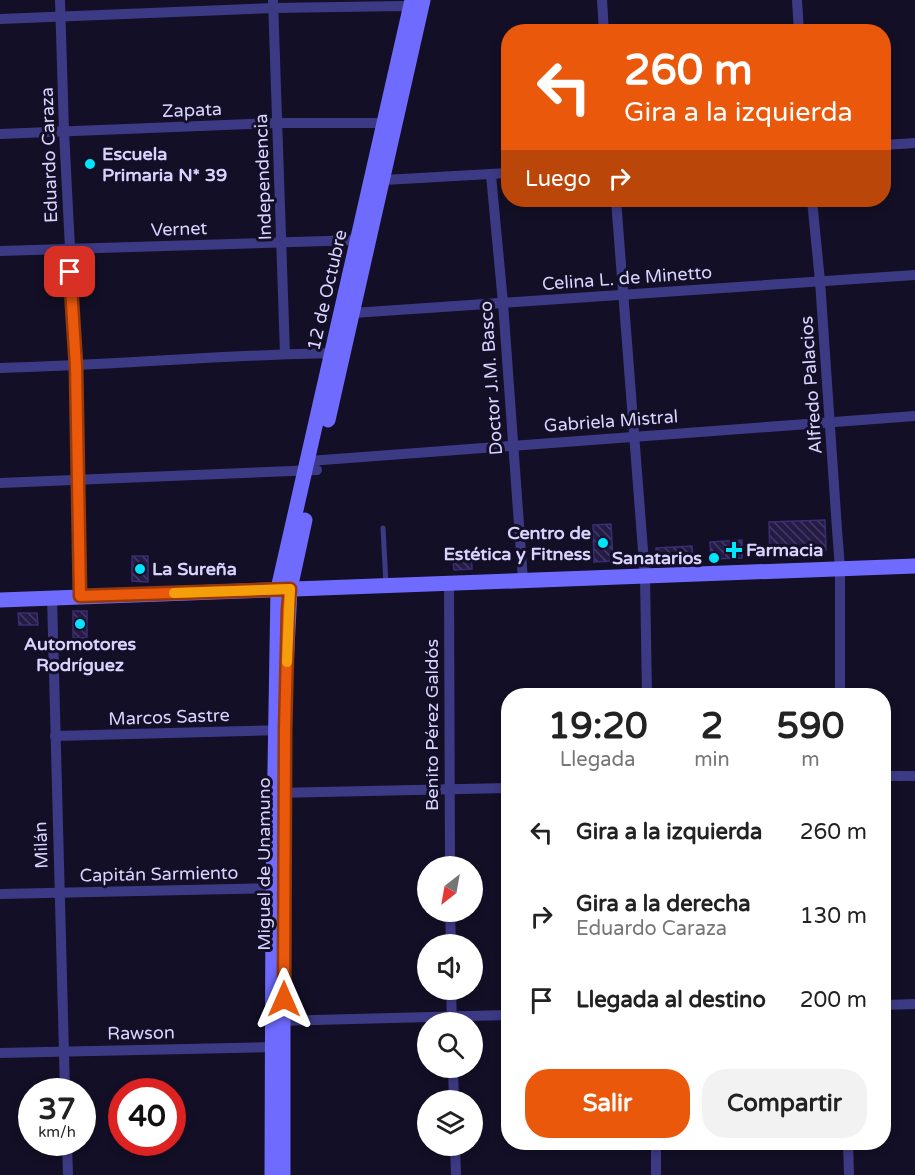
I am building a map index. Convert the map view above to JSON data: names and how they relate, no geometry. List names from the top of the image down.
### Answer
{
  "streets": {
    "street": [
      "Zapata",
      "Eduardo Caraza",
      "Independencia",
      "Vernet",
      "Celina L. de Minetto",
      "12 de Octubre",
      "Doctor J.M. Basco",
      "Alfredo Palacios",
      "Gabriela Mistral",
      "Marcos Sastre",
      "Benito Pérez Galdós",
      "Milán",
      "Miguel de Unamuno",
      "Capitán Sarmiento",
      "Rawson"
    ]
  },
  "crossings": [
    ["Zapata", "Eduardo Caraza"],
    ["Zapata", "Independencia"],
    ["Zapata", "12 de Octubre"],
    ["Eduardo Caraza", "Vernet"],
    ["Eduardo Caraza", "Gabriela Mistral"],
    ["Independencia", "Vernet"],
    ["Vernet", "12 de Octubre"],
    ["Celina L. de Minetto", "12 de Octubre"],
    ["Celina L. de Minetto", "Doctor J.M. Basco"],
    ["Celina L. de Minetto", "Alfredo Palacios"],
    ["12 de Octubre", "Gabriela Mistral"],
    ["12 de Octubre", "Miguel de Unamuno"],
    ["Doctor J.M. Basco", "Gabriela Mistral"],
    ["Alfredo Palacios", "Gabriela Mistral"],
    ["Marcos Sastre", "Milán"],
    ["Marcos Sastre", "Miguel de Unamuno"],
    ["Milán", "Capitán Sarmiento"],
    ["Milán", "Rawson"],
    ["Miguel de Unamuno", "Capitán Sarmiento"],
    ["Miguel de Unamuno", "Rawson"]
  ],
  "places": {
    "other": [
      "Escuela Primaria N* 39",
      "Centro de Estética y Fitness",
      "Sanatarios",
      "La Sureña",
      "Automotores Rodríguez"
    ],
    "health": ["Farmacia"]
  },
  "north": "bottom left",
  "page": {
    "turn": ["260 m", "Gira a la izquierda"],
    "then": "Luego",
    "eta": [
      "19:20",
      "Llegada",
      "2",
      "min",
      "590",
      "m"
    ],
    "list": [
      {
        "name": "Gira a la izquierda",
        "value": "260 m"
      },
      {
        "name": "Gira a la derecha",
        "note": "Eduardo Caraza",
        "value": "130 m"
      },
      {
        "name": "Llegada al destino",
        "value": "200 m"
      }
    ],
    "buttons": ["Salir", "Compartir"],
    "speed": "37 km/h",
    "limit": "40"
  }
}
